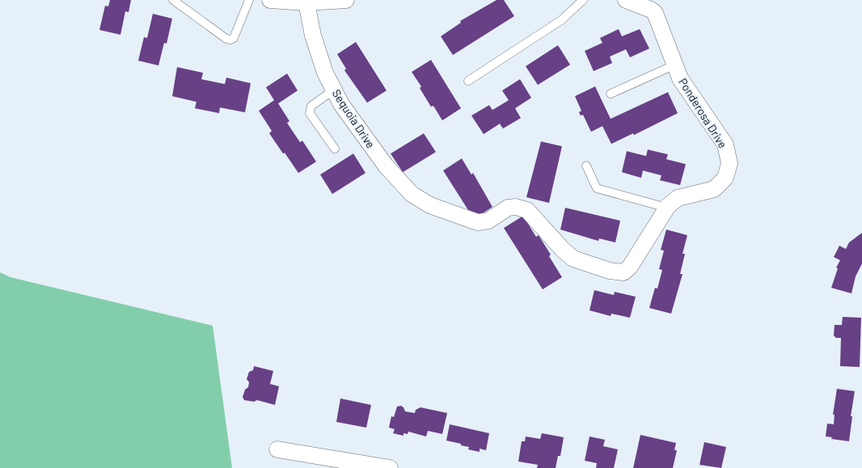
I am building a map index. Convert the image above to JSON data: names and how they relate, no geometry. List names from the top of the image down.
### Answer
{
  "streets": {
    "street": ["Ponderosa Drive", "Sequoia Drive"]
  },
  "crossings": [
    ["Ponderosa Drive", "Sequoia Drive"]
  ]
}
